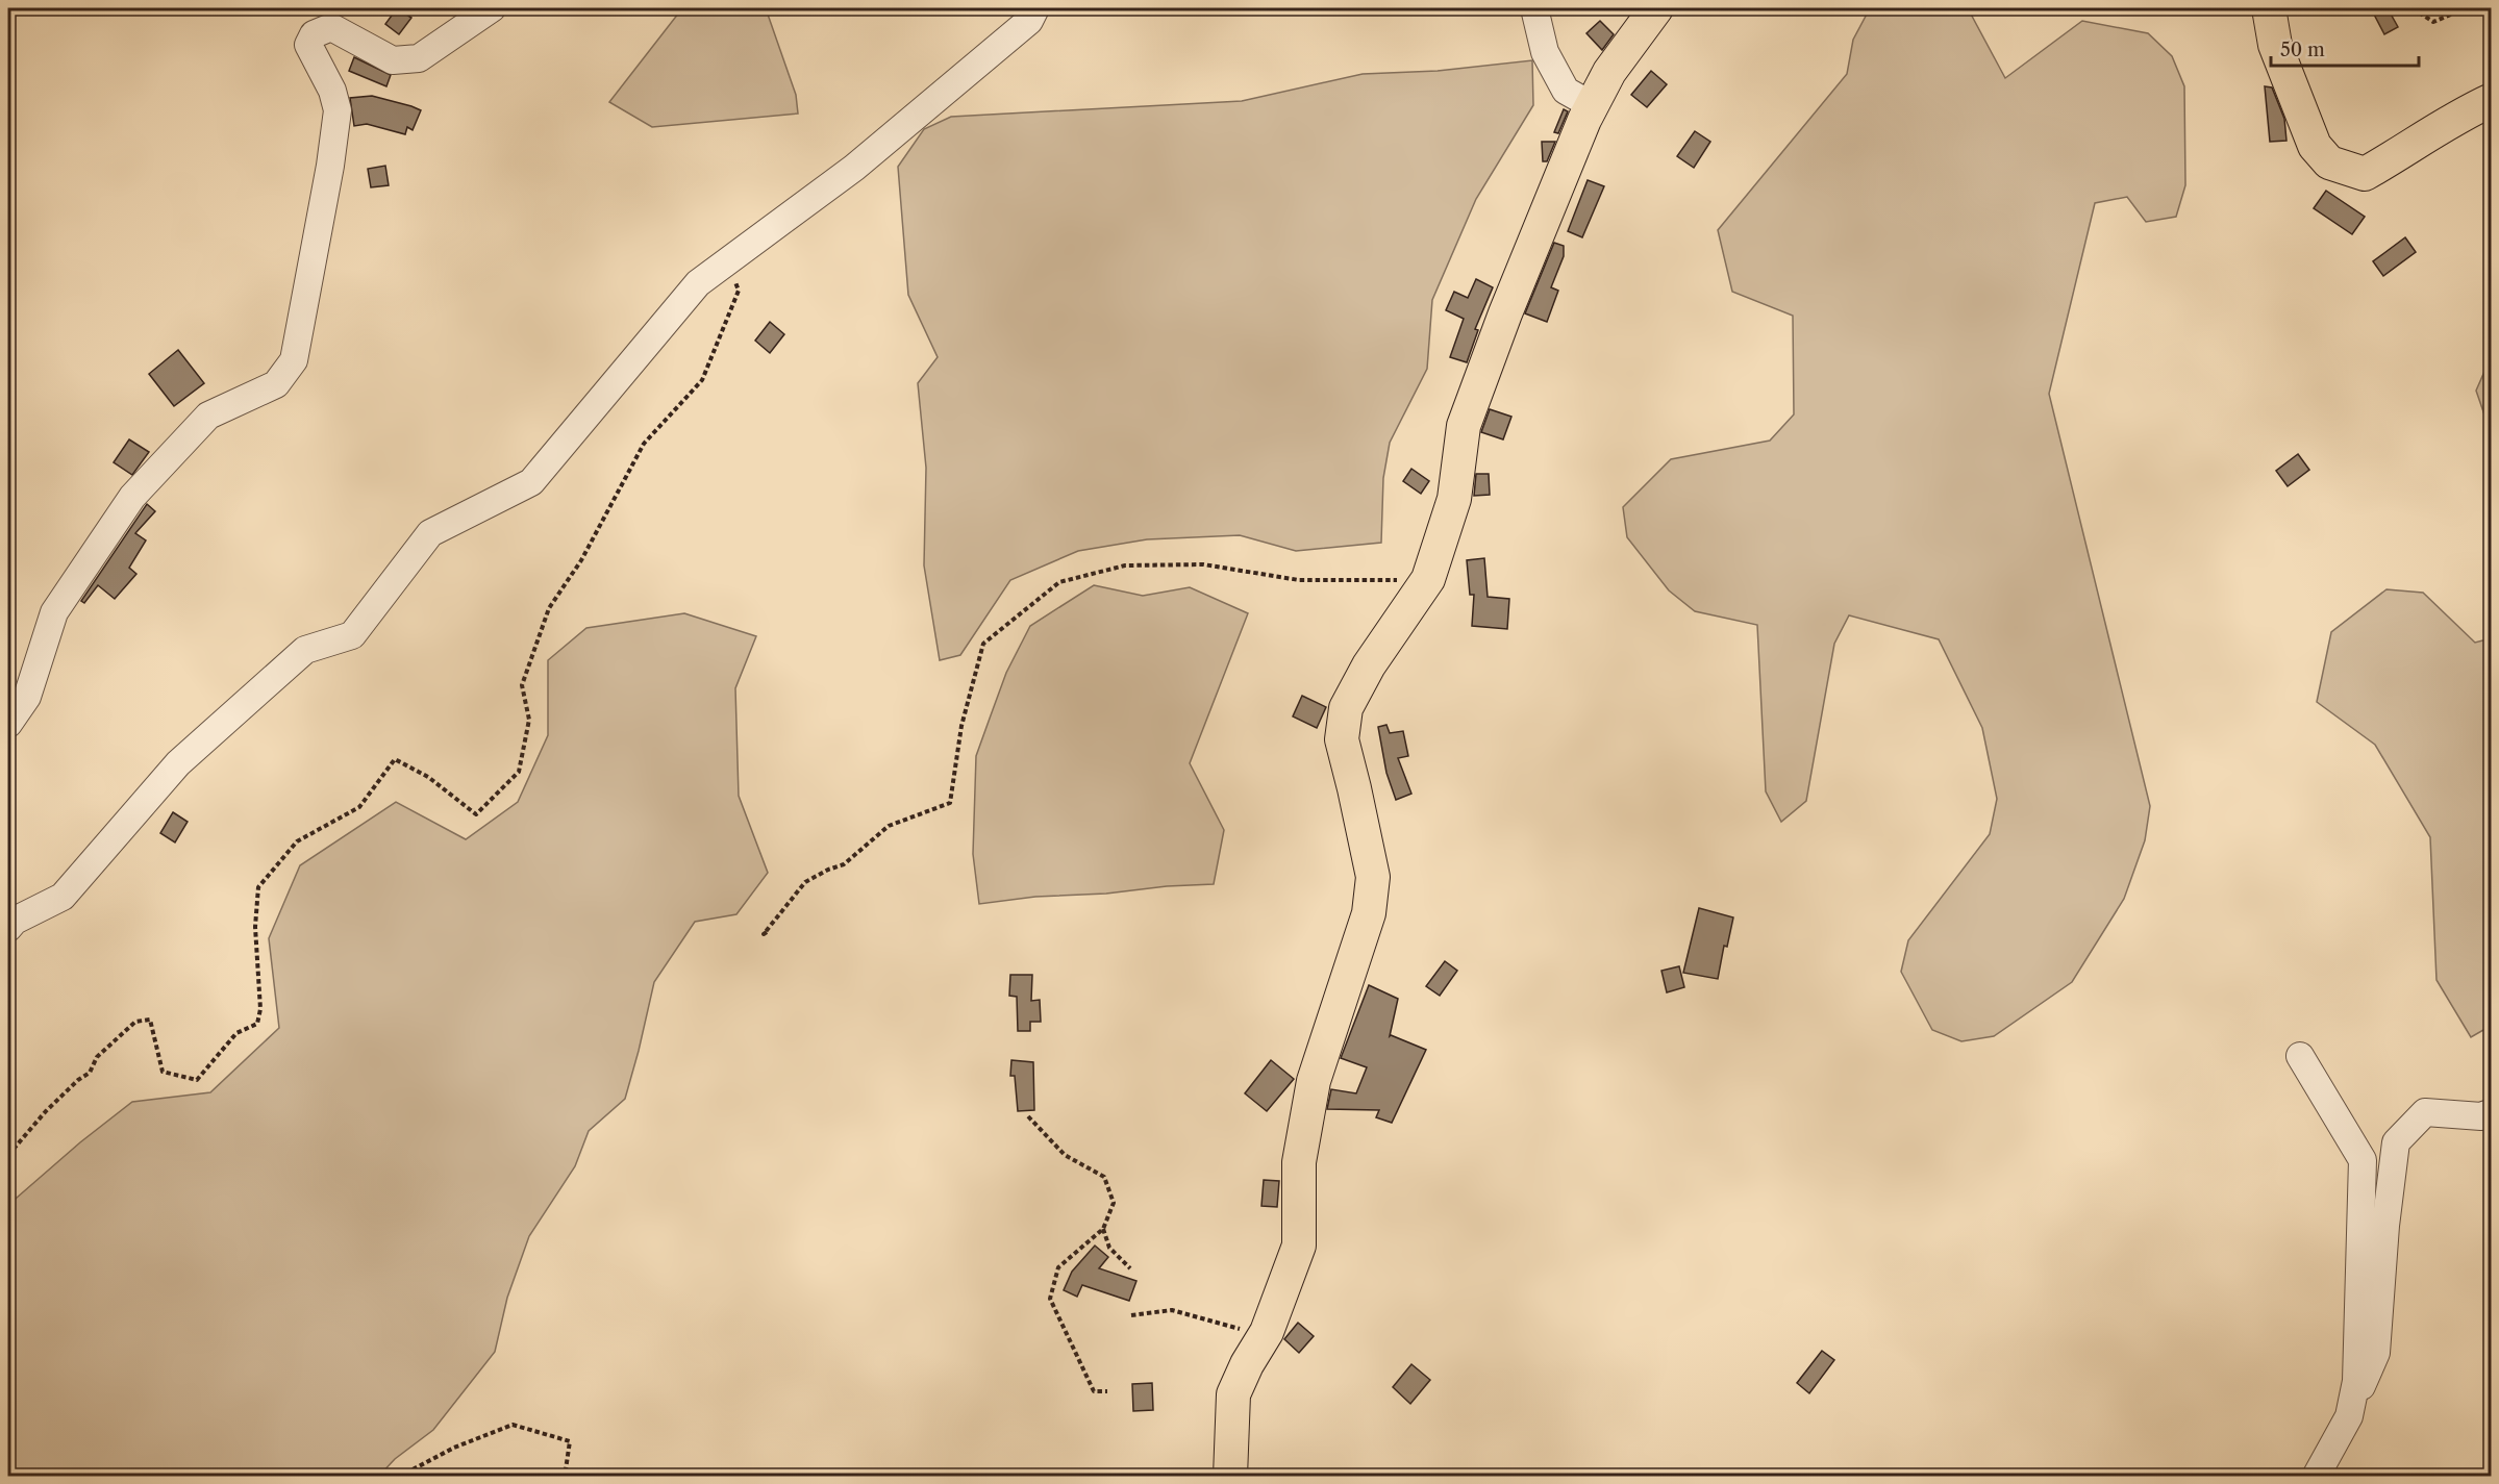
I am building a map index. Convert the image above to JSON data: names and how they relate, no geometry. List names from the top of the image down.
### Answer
{
  "scale_bar": "50 m"
}
